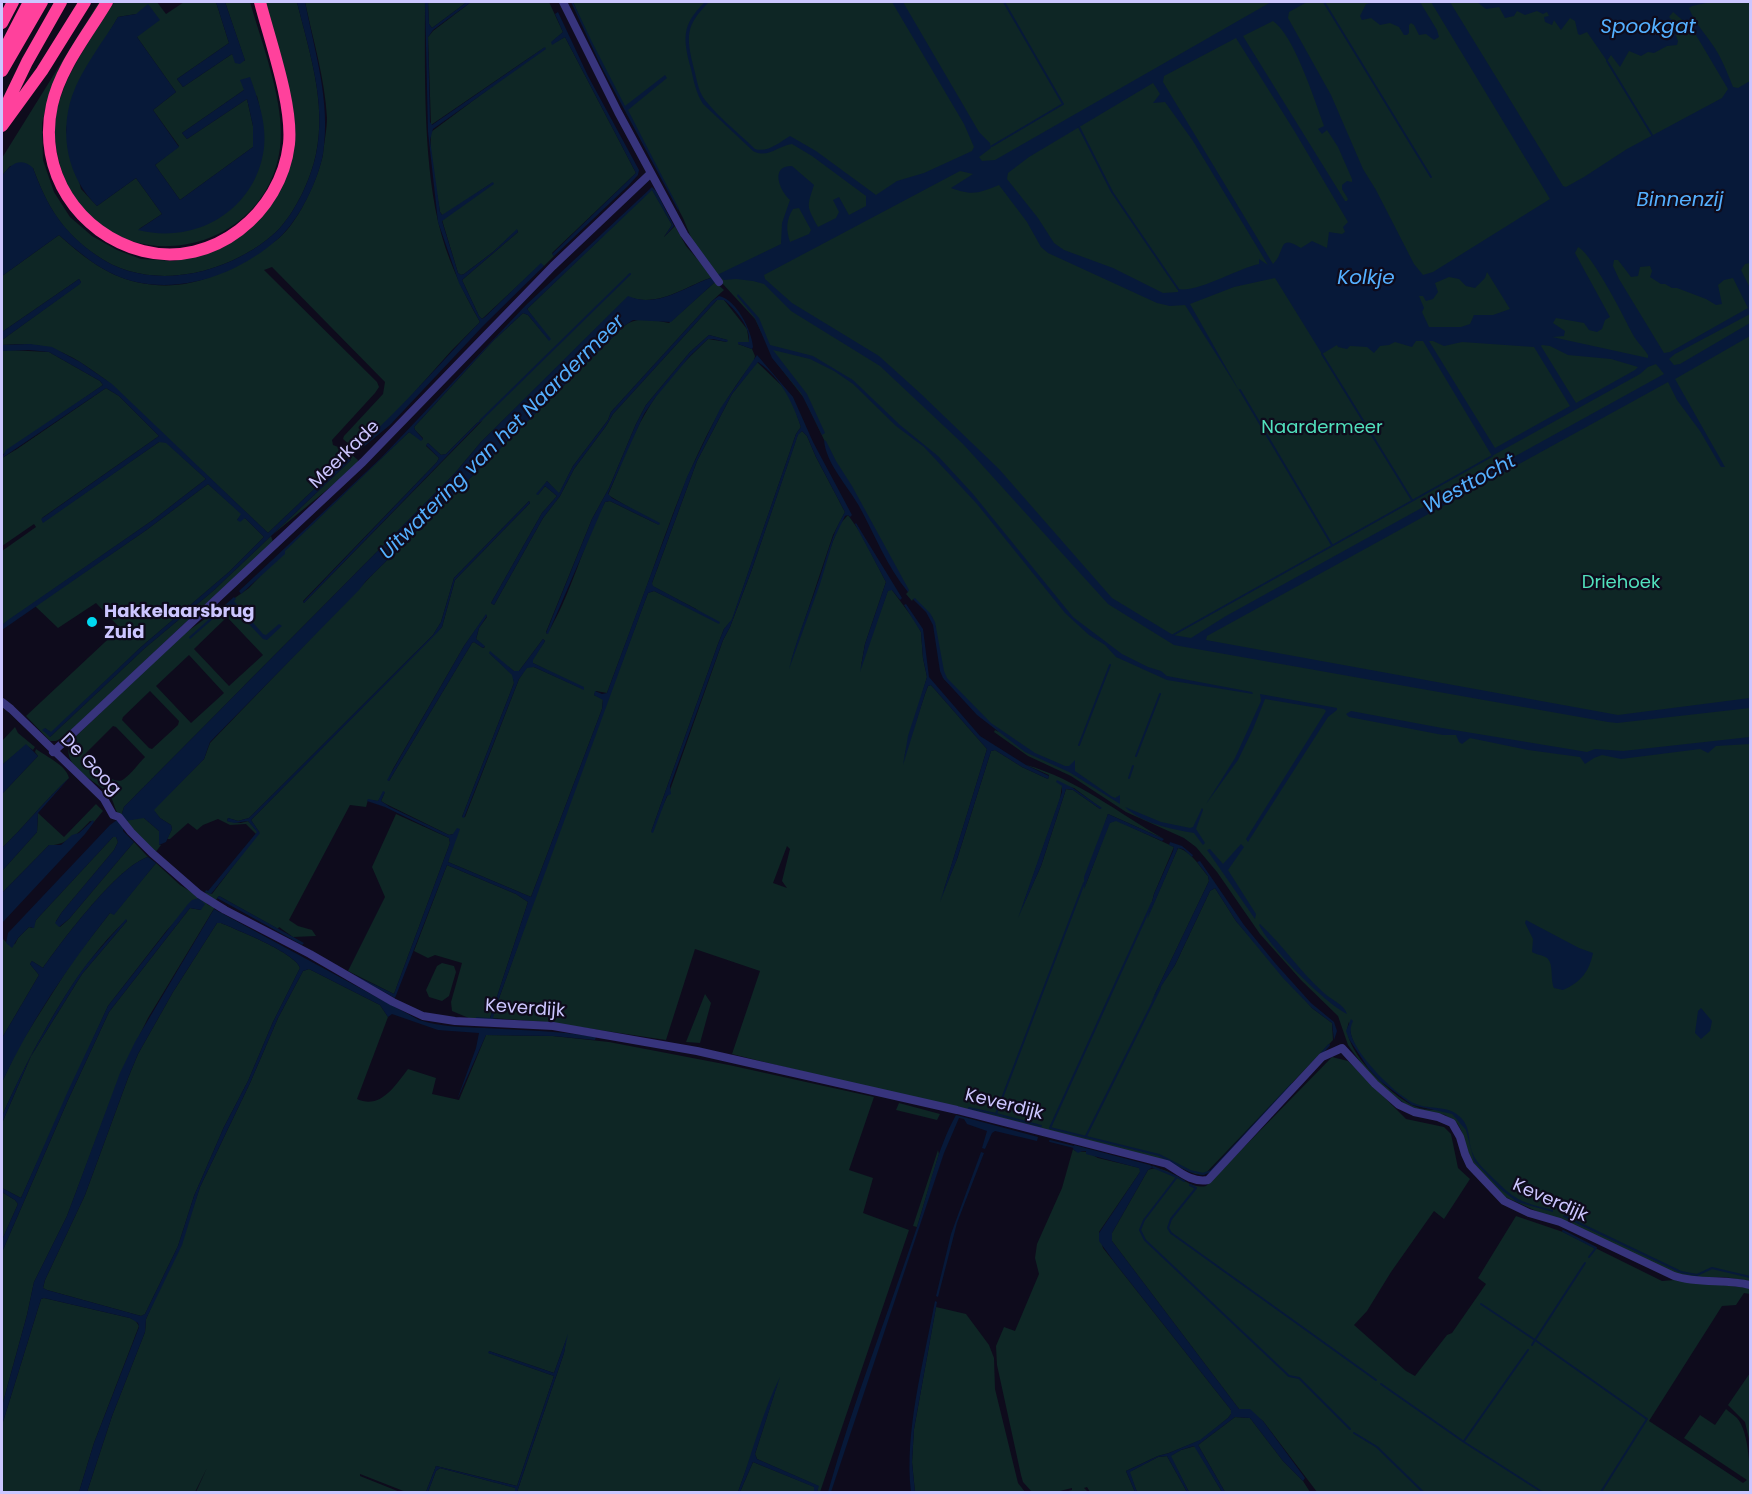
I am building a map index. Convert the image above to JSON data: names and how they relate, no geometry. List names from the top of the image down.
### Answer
{
  "streets": {
    "street": ["Meerkade", "De Goog", "Keverdijk"]
  },
  "crossings": [
    ["Meerkade", "De Goog"],
    ["De Goog", "Keverdijk"]
  ],
  "water": [
    "Spookgat",
    "Binnenzij",
    "Kolkje",
    "Uitwatering van het Naardermeer",
    "Westtocht"
  ],
  "parks": ["Naardermeer", "Driehoek"],
  "places": ["Hakkelaarsbrug Zuid"]
}
